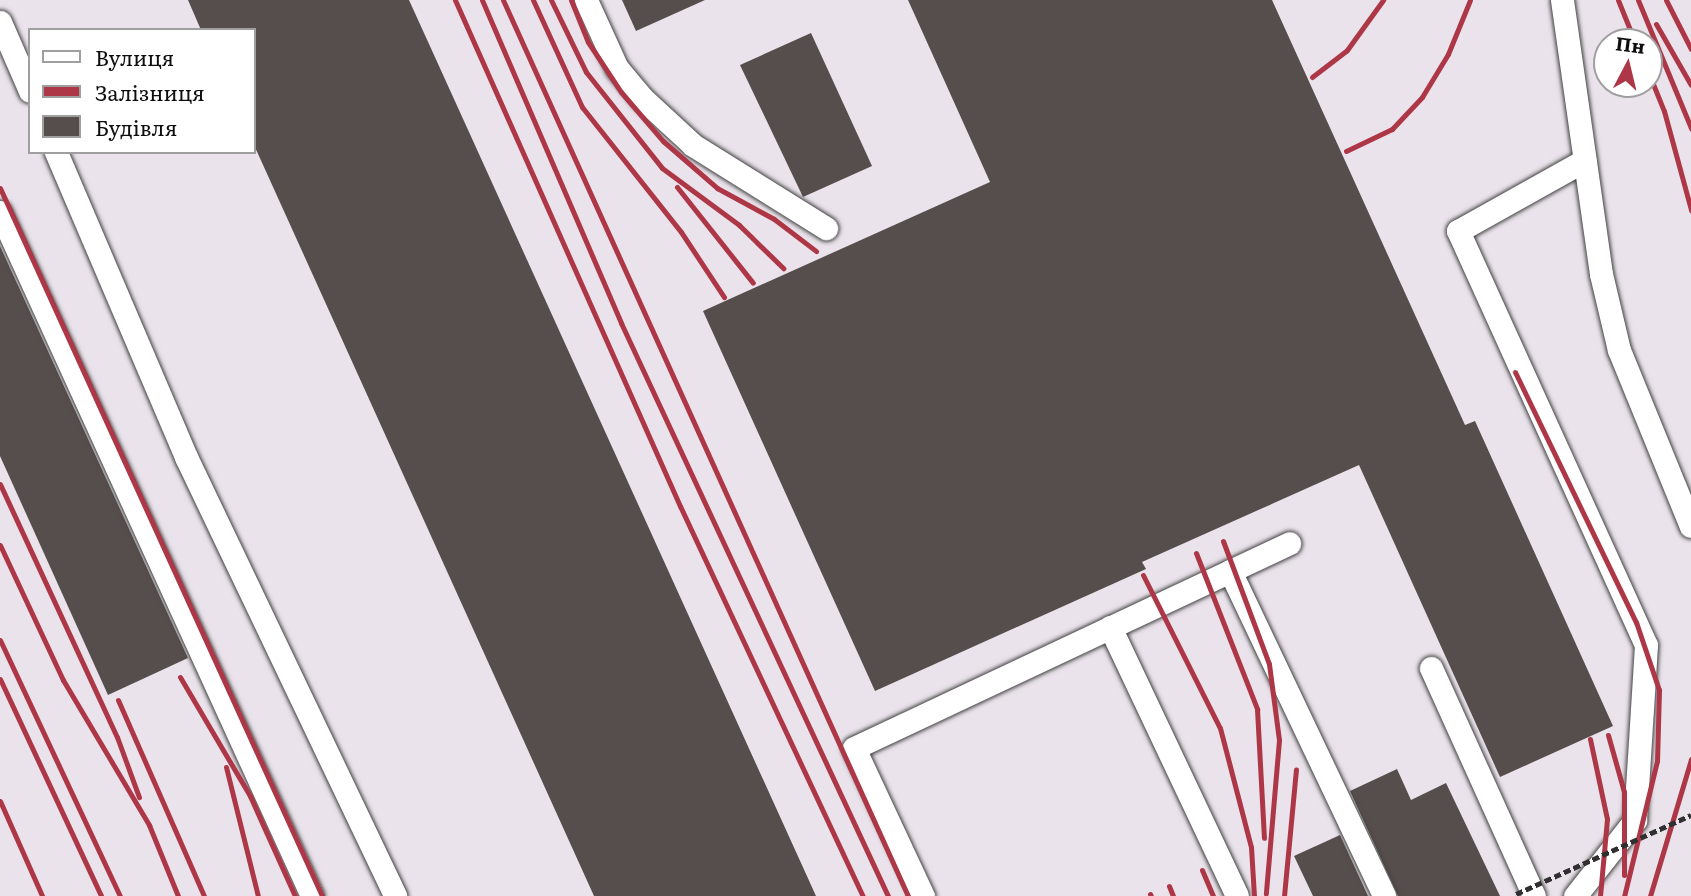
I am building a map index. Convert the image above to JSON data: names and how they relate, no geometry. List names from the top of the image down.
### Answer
{
  "legend": ["Вулиця", "Залізниця", "Будівля"],
  "north": "top"
}
